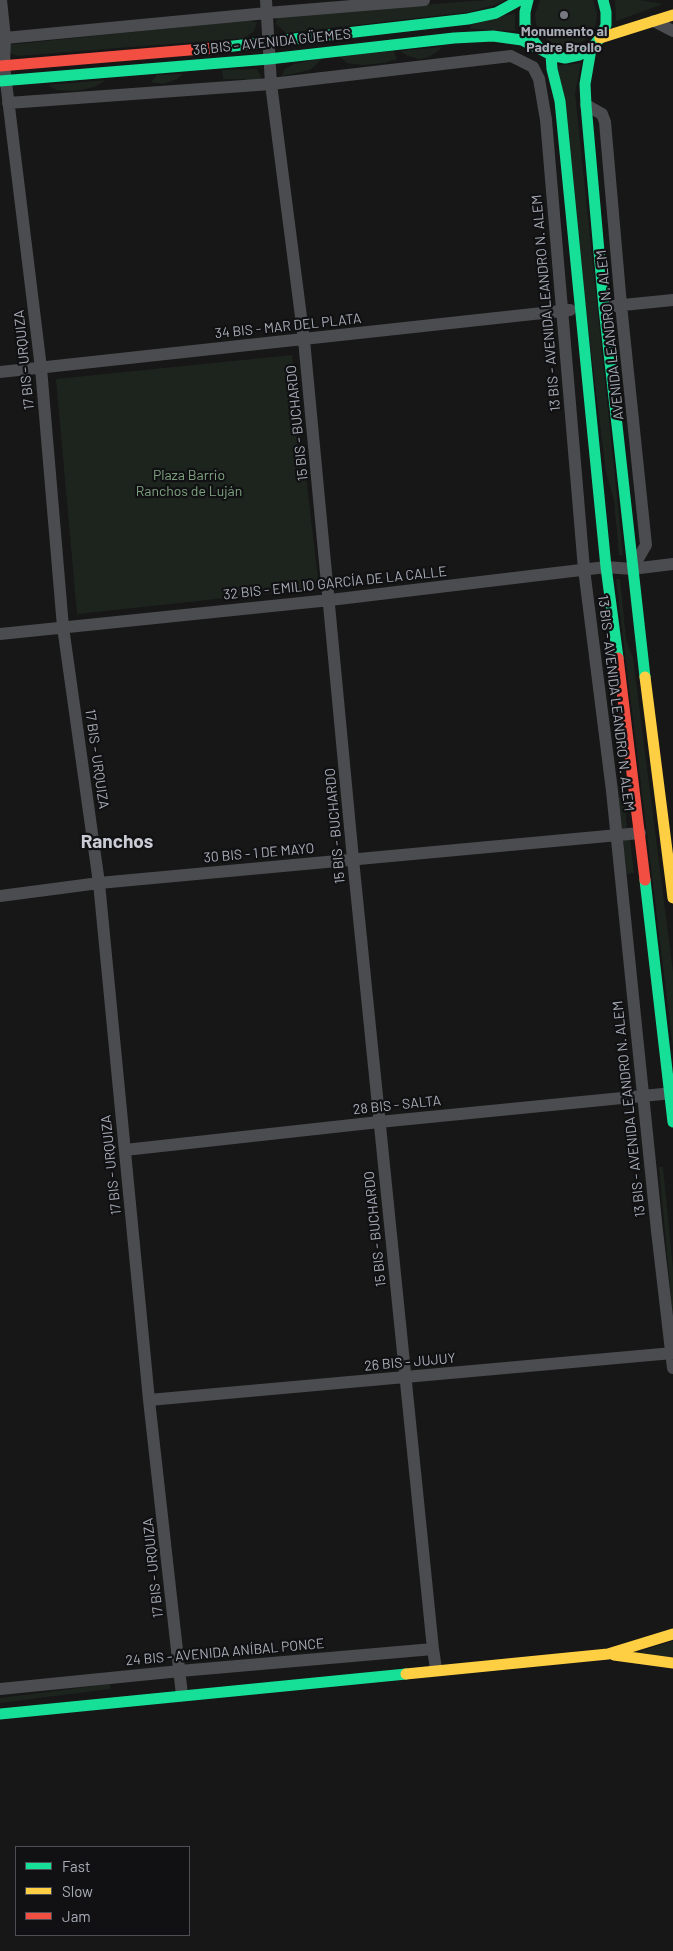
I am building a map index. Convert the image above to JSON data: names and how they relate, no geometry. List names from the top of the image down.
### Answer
{
  "streets": {
    "main road": ["36 BIS - AVENIDA GÜEMES", "13 BIS - AVENIDA LEANDRO N. ALEM"],
    "street": [
      "34 BIS - MAR DEL PLATA",
      "AVENIDA LEANDRO N. ALEM",
      "17 BIS - URQUIZA",
      "15 BIS - BUCHARDO",
      "32 BIS - EMILIO GARCÍA DE LA CALLE",
      "30 BIS - 1 DE MAYO",
      "28 BIS - SALTA",
      "26 BIS - JUJUY",
      "24 BIS - AVENIDA ANÍBAL PONCE"
    ]
  },
  "crossings": [
    ["36 BIS - AVENIDA GÜEMES", "13 BIS - AVENIDA LEANDRO N. ALEM"],
    ["36 BIS - AVENIDA GÜEMES", "17 BIS - URQUIZA"],
    ["36 BIS - AVENIDA GÜEMES", "15 BIS - BUCHARDO"],
    ["13 BIS - AVENIDA LEANDRO N. ALEM", "34 BIS - MAR DEL PLATA"],
    ["13 BIS - AVENIDA LEANDRO N. ALEM", "15 BIS - BUCHARDO"],
    ["13 BIS - AVENIDA LEANDRO N. ALEM", "32 BIS - EMILIO GARCÍA DE LA CALLE"],
    ["13 BIS - AVENIDA LEANDRO N. ALEM", "30 BIS - 1 DE MAYO"],
    ["13 BIS - AVENIDA LEANDRO N. ALEM", "28 BIS - SALTA"],
    ["13 BIS - AVENIDA LEANDRO N. ALEM", "26 BIS - JUJUY"],
    ["34 BIS - MAR DEL PLATA", "17 BIS - URQUIZA"],
    ["34 BIS - MAR DEL PLATA", "15 BIS - BUCHARDO"],
    ["AVENIDA LEANDRO N. ALEM", "32 BIS - EMILIO GARCÍA DE LA CALLE"],
    ["17 BIS - URQUIZA", "32 BIS - EMILIO GARCÍA DE LA CALLE"],
    ["17 BIS - URQUIZA", "30 BIS - 1 DE MAYO"],
    ["17 BIS - URQUIZA", "28 BIS - SALTA"],
    ["17 BIS - URQUIZA", "26 BIS - JUJUY"],
    ["17 BIS - URQUIZA", "24 BIS - AVENIDA ANÍBAL PONCE"],
    ["15 BIS - BUCHARDO", "32 BIS - EMILIO GARCÍA DE LA CALLE"],
    ["15 BIS - BUCHARDO", "30 BIS - 1 DE MAYO"],
    ["15 BIS - BUCHARDO", "28 BIS - SALTA"],
    ["15 BIS - BUCHARDO", "26 BIS - JUJUY"],
    ["15 BIS - BUCHARDO", "24 BIS - AVENIDA ANÍBAL PONCE"]
  ],
  "districts": ["Ranchos"],
  "parks": ["Plaza Barrio Ranchos de Luján"],
  "places": ["Monumento al Padre Broilo"],
  "legend": ["Fast", "Slow", "Jam"]
}
